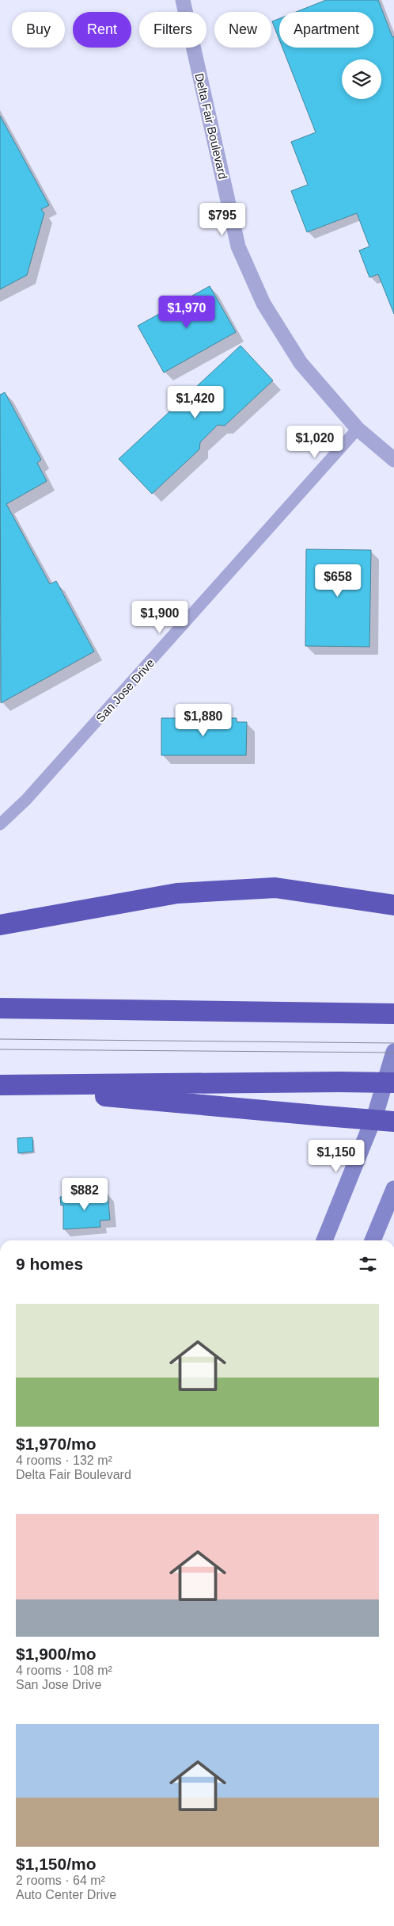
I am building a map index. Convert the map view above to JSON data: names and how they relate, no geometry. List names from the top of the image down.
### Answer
{
  "streets": {
    "street": ["Delta Fair Boulevard", "San Jose Drive"]
  },
  "crossings": [
    ["Delta Fair Boulevard", "San Jose Drive"]
  ],
  "page": {
    "chip": [
      "Buy",
      "Rent",
      "Filters",
      "New",
      "Apartment"
    ],
    "price": [
      "$795",
      "$1,970",
      "$1,420",
      "$1,020",
      "$658",
      "$1,900",
      "$1,880",
      "$1,150",
      "$882"
    ],
    "heading": "9 homes",
    "list": [
      {
        "name": "$1,970/mo",
        "note": "4 rooms · 132 m² · Delta Fair Boulevard"
      },
      {
        "name": "$1,900/mo",
        "note": "4 rooms · 108 m² · San Jose Drive"
      },
      {
        "name": "$1,150/mo",
        "note": "2 rooms · 64 m² · Auto Center Drive"
      }
    ]
  }
}
